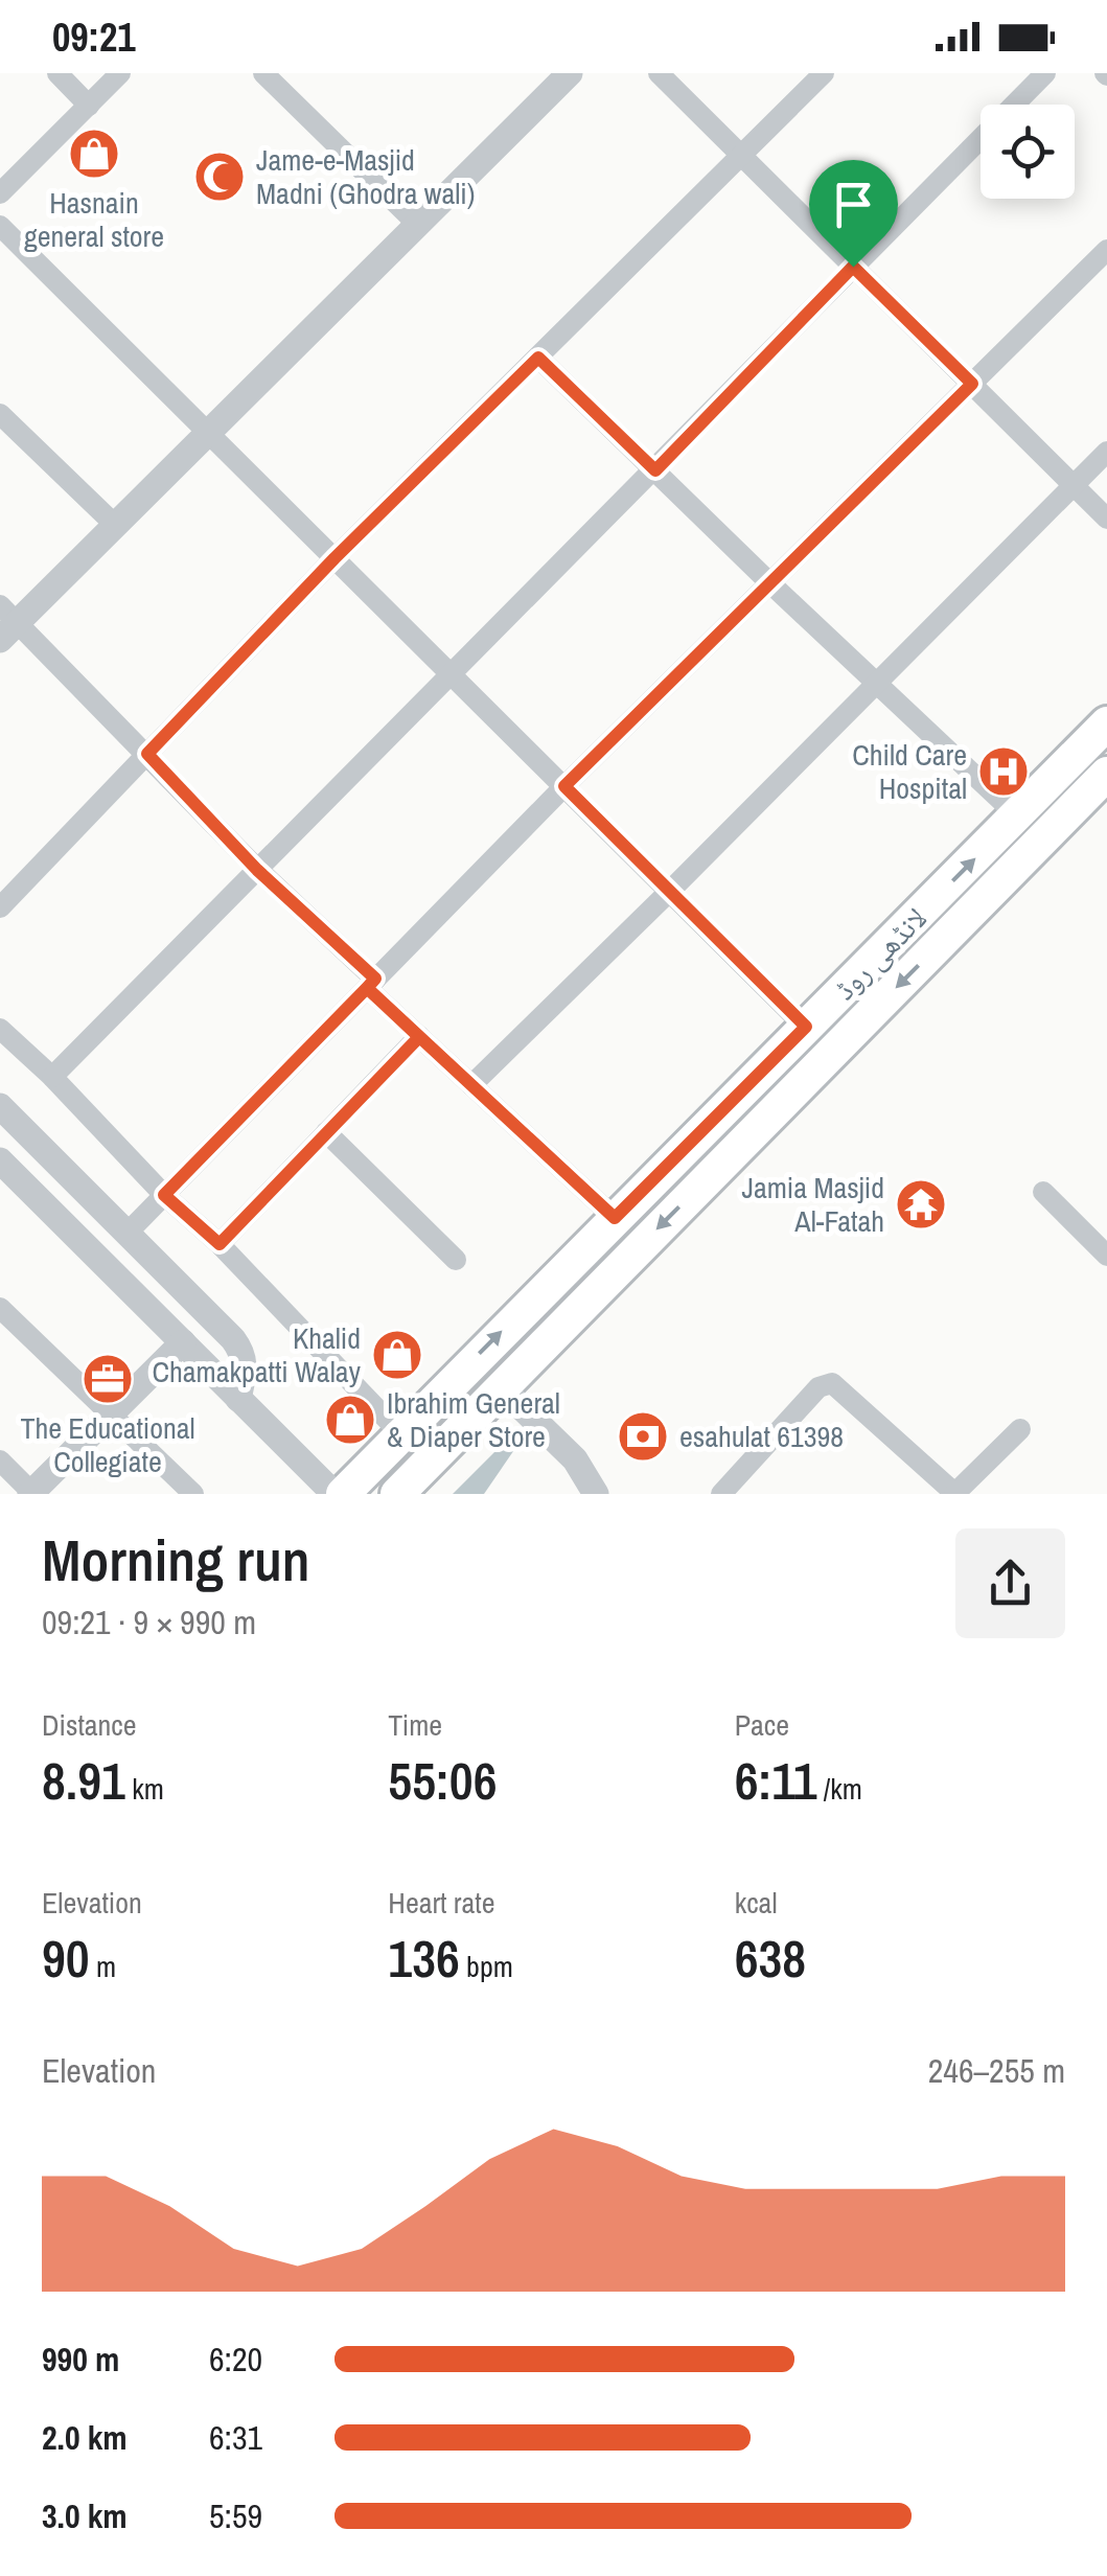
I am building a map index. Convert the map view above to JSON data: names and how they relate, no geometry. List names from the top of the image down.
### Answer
{
  "streets": {
    "main road": ["لانڈھی روڈ"]
  },
  "places": {
    "shop": ["Hasnain general store", "Khalid Chamakpatti Walay", "Ibrahim General & Diaper Store"],
    "mosque": ["Jame-e-Masjid Madni (Ghodra wali)"],
    "hospital": ["Child Care Hospital"],
    "temple": ["Jamia Masjid Al-Fatah"],
    "office": ["The Educational Collegiate"],
    "bank": ["esahulat 61398"]
  },
  "page": {
    "status": "09:21",
    "heading": ["Morning run", "09:21 · 9 × 990 m"],
    "stats": [
      ["Distance", "8.91 km"],
      ["Time", "55:06"],
      ["Pace", "6:11 /km"],
      ["Elevation", "90 m"],
      ["Heart rate", "136 bpm"],
      ["kcal", "638"]
    ],
    "chart": ["Elevation", "246–255 m"],
    "list": [
      {
        "name": "990 m",
        "note": "6:20"
      },
      {
        "name": "2.0 km",
        "note": "6:31"
      },
      {
        "name": "3.0 km",
        "note": "5:59"
      }
    ]
  }
}
